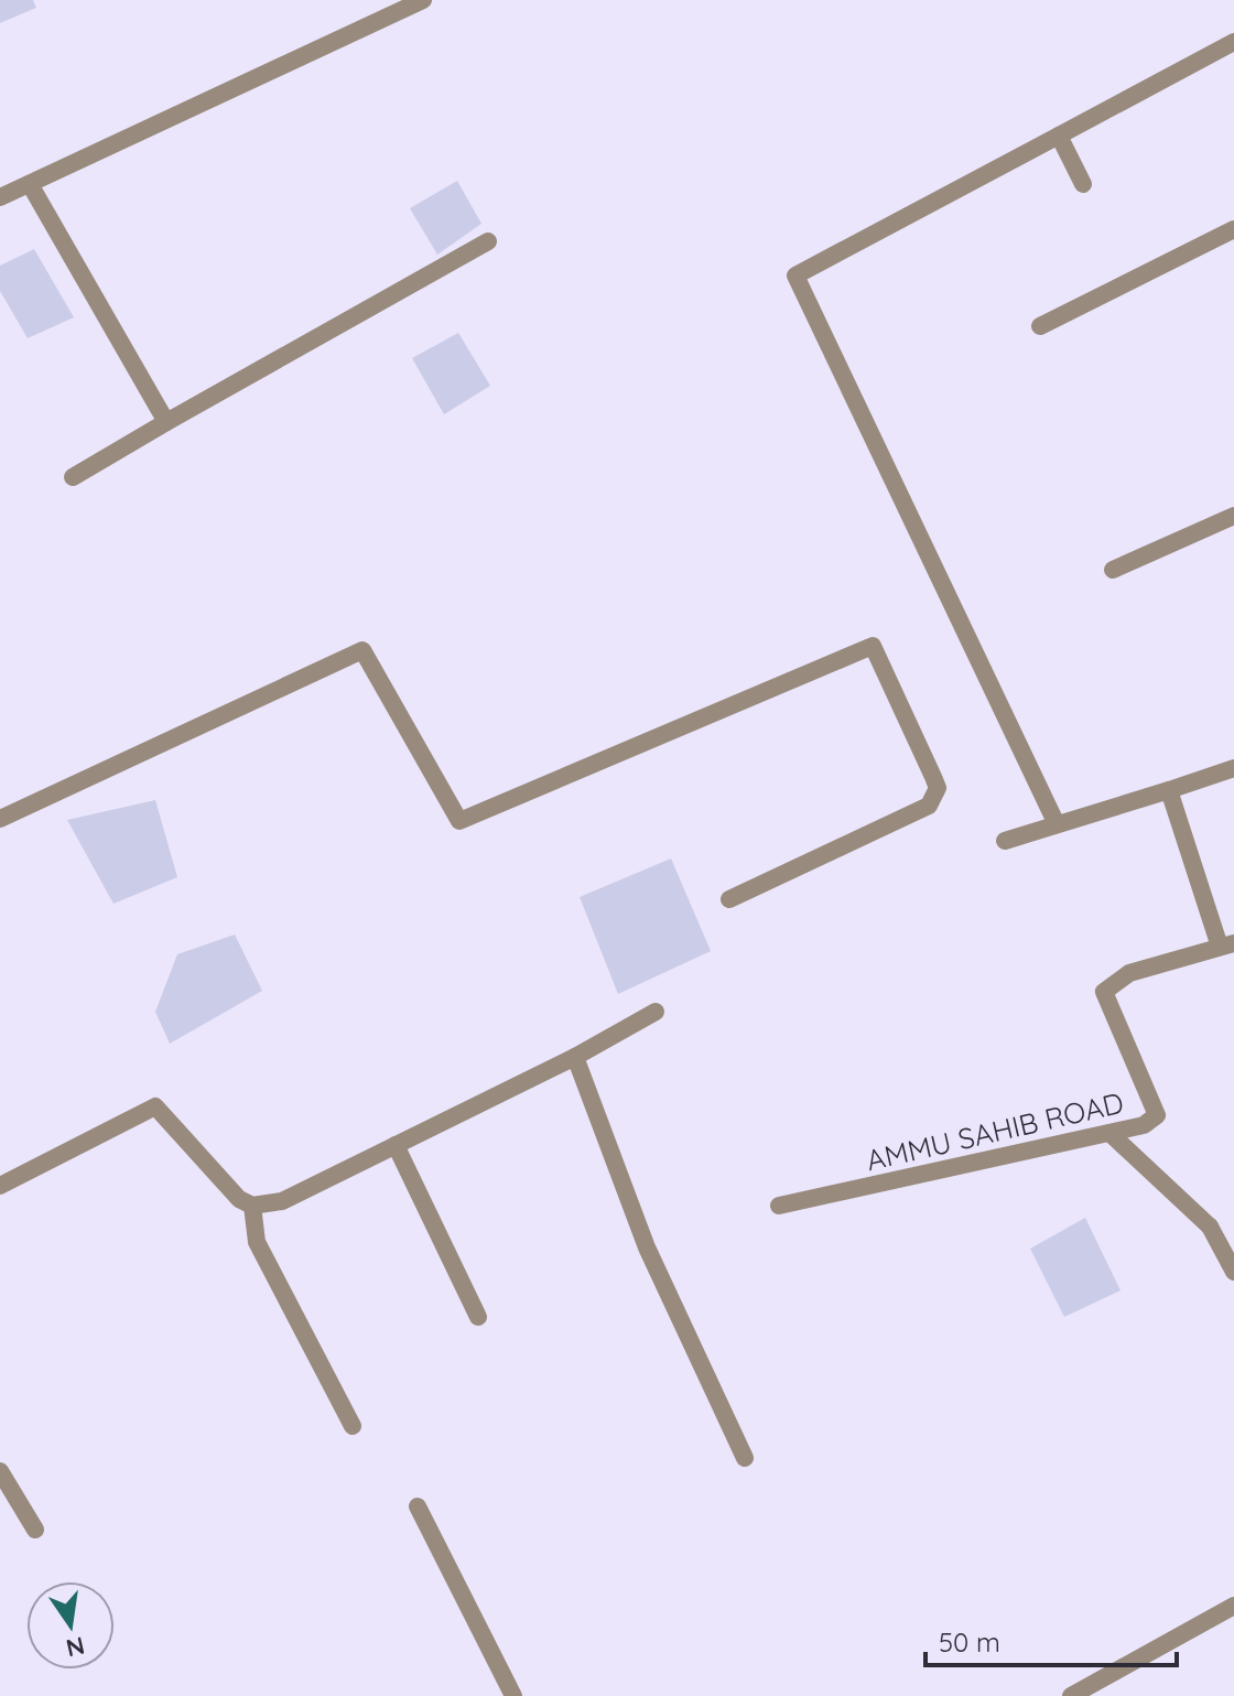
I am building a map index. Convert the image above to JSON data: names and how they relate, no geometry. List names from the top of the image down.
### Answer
{
  "streets": {
    "street": ["AMMU SAHIB ROAD"]
  },
  "scale_bar": "50 m",
  "north": "bottom"
}
